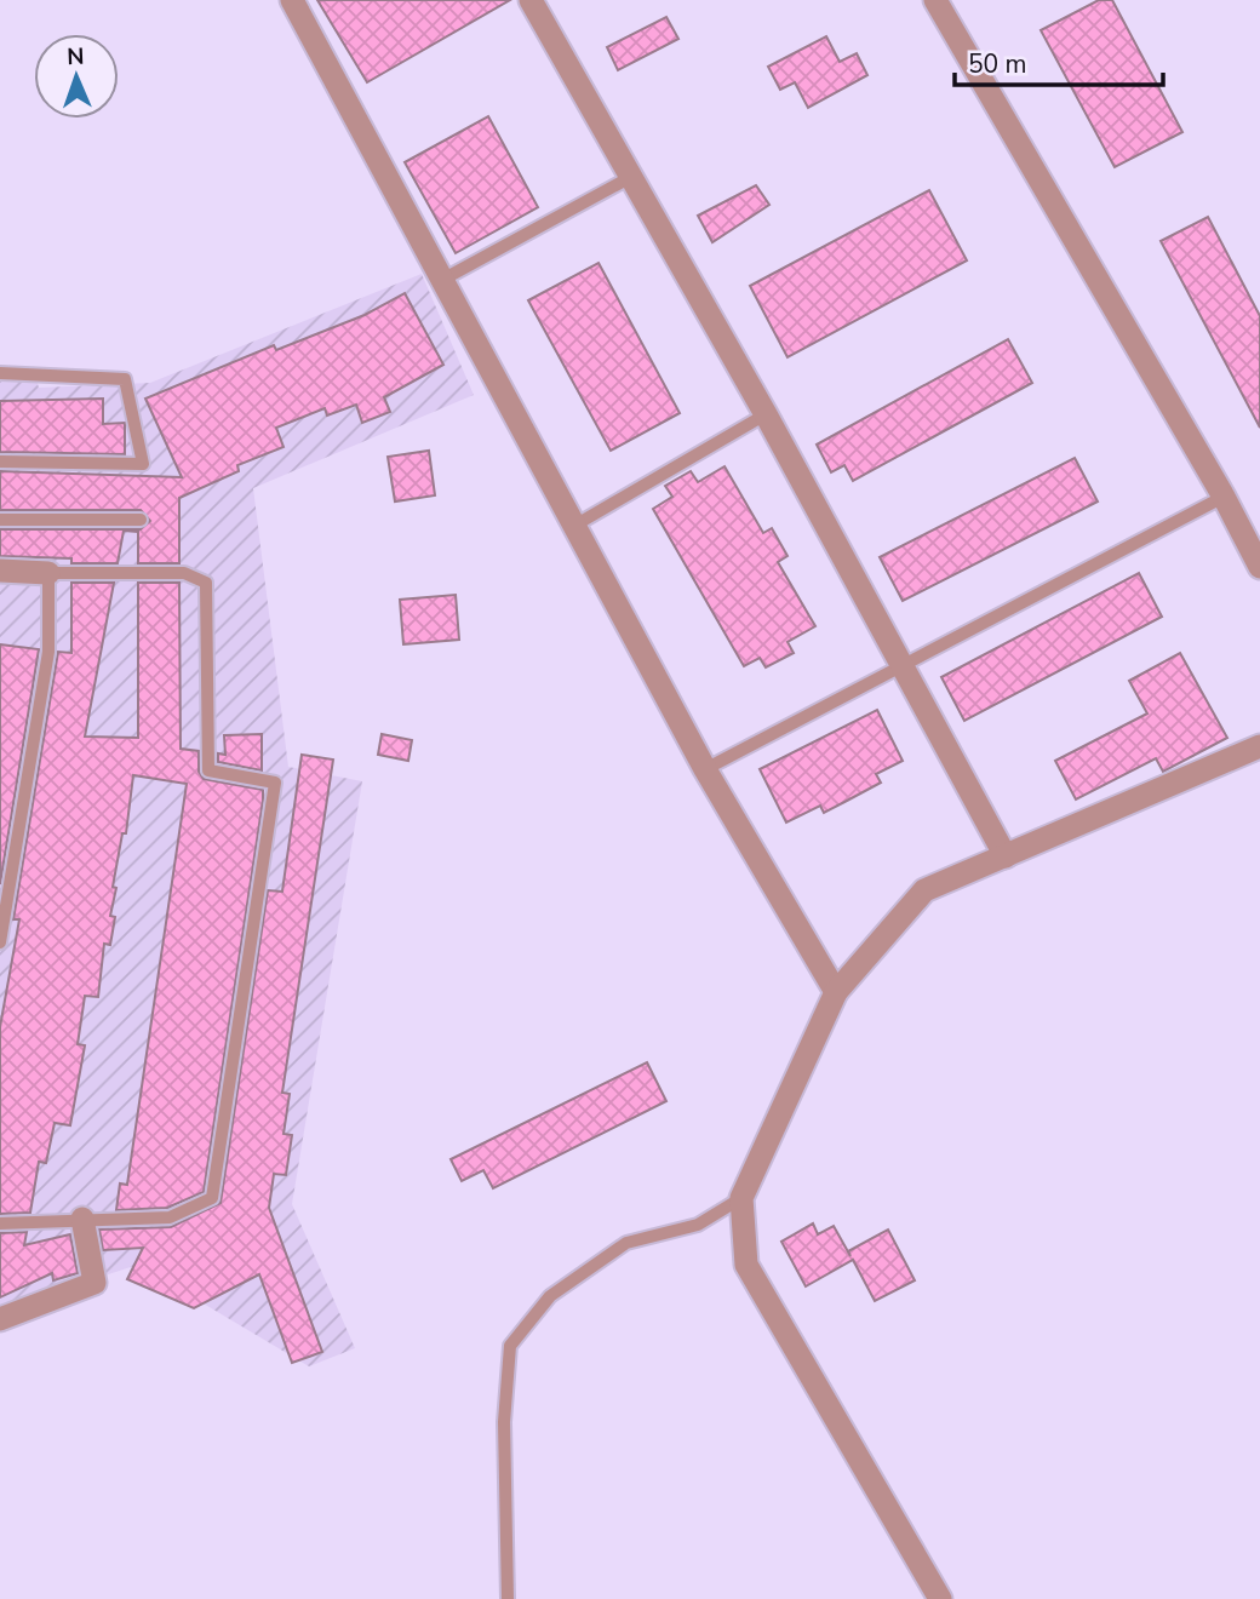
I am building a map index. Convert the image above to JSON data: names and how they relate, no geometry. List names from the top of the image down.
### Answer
{
  "scale_bar": "50 m",
  "north": "top"
}
